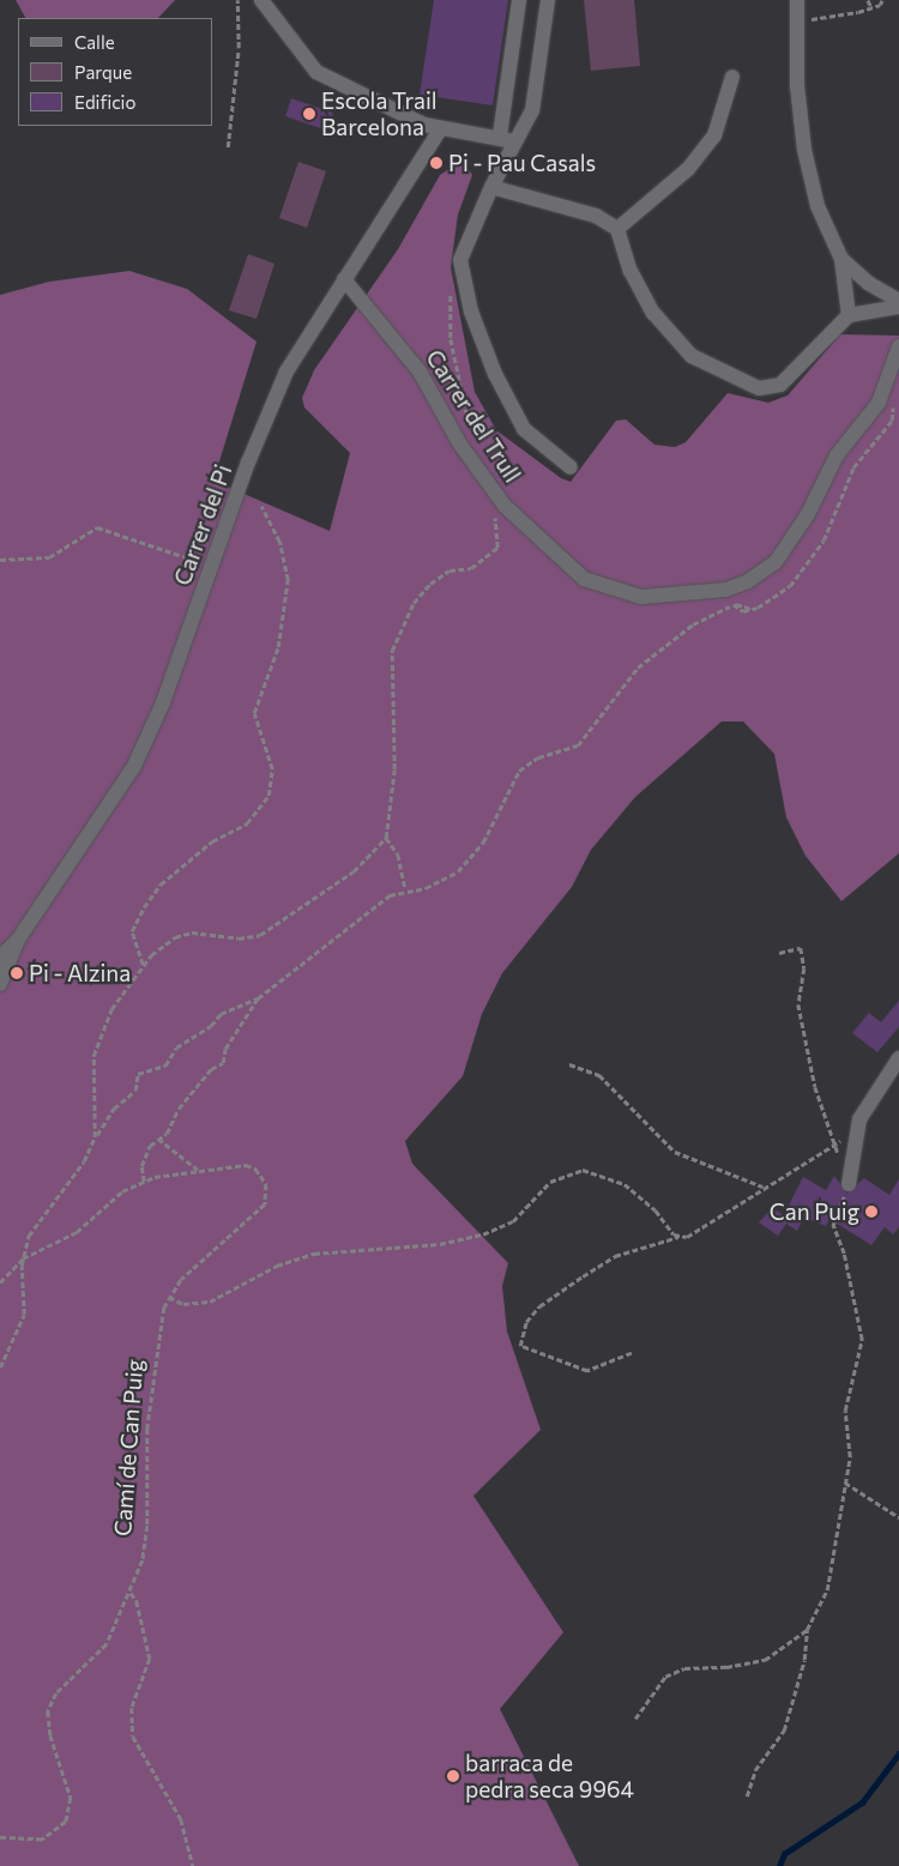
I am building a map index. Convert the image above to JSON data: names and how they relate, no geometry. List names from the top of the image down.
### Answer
{
  "streets": {
    "street": ["Carrer del Trull", "Carrer del Pi"],
    "path": ["Camí de Can Puig"]
  },
  "crossings": [
    ["Carrer del Trull", "Carrer del Pi"]
  ],
  "places": [
    "Escola Trail Barcelona",
    "Pi - Pau Casals",
    "Pi - Alzina",
    "Can Puig",
    "barraca de pedra seca 9964"
  ],
  "legend": ["Calle", "Parque", "Edificio"]
}
